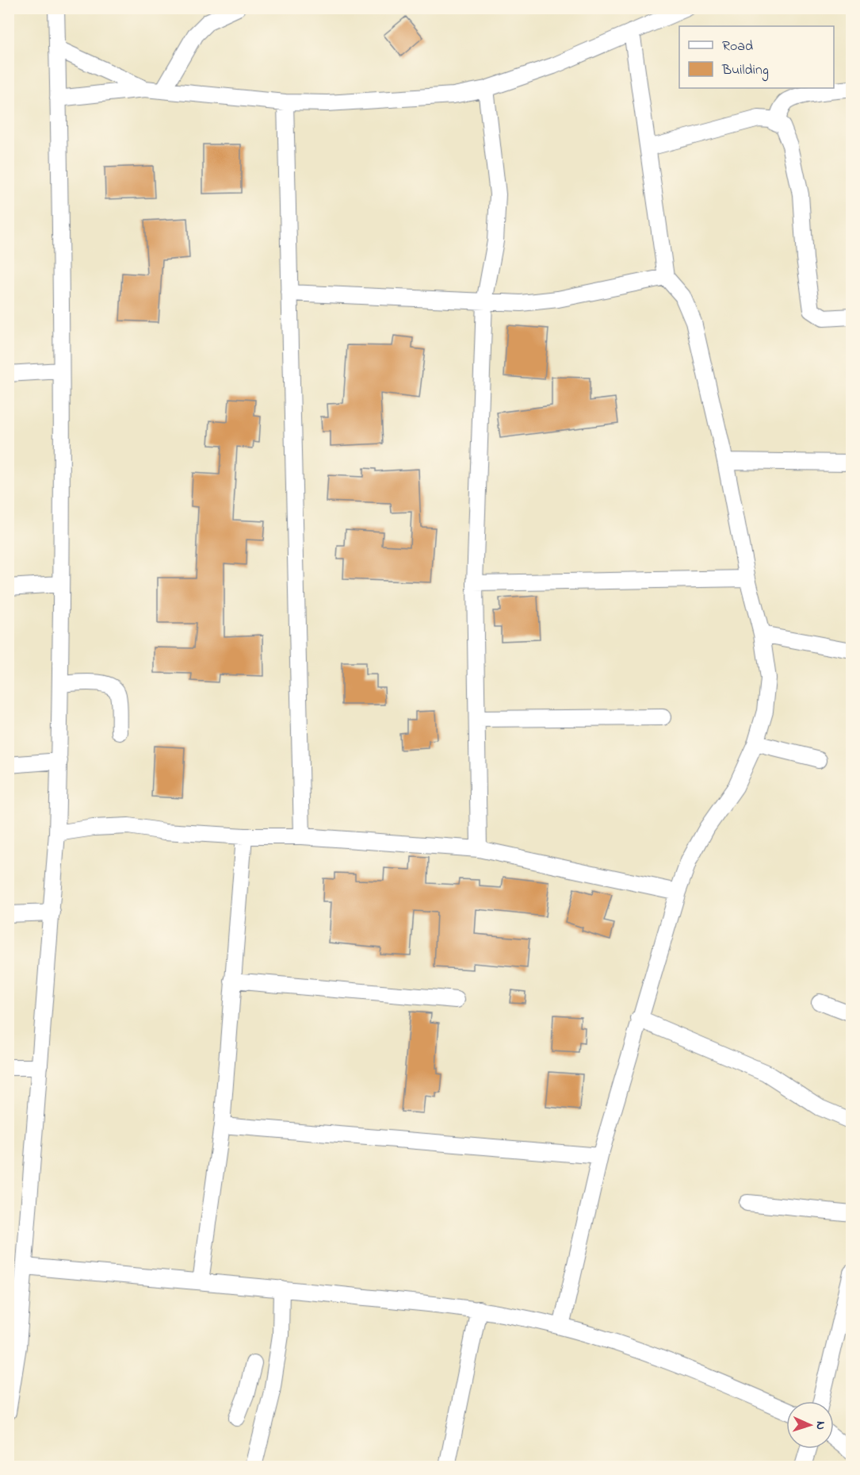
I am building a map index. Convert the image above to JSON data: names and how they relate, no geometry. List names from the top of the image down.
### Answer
{
  "legend": ["Road", "Building"],
  "north": "right"
}
